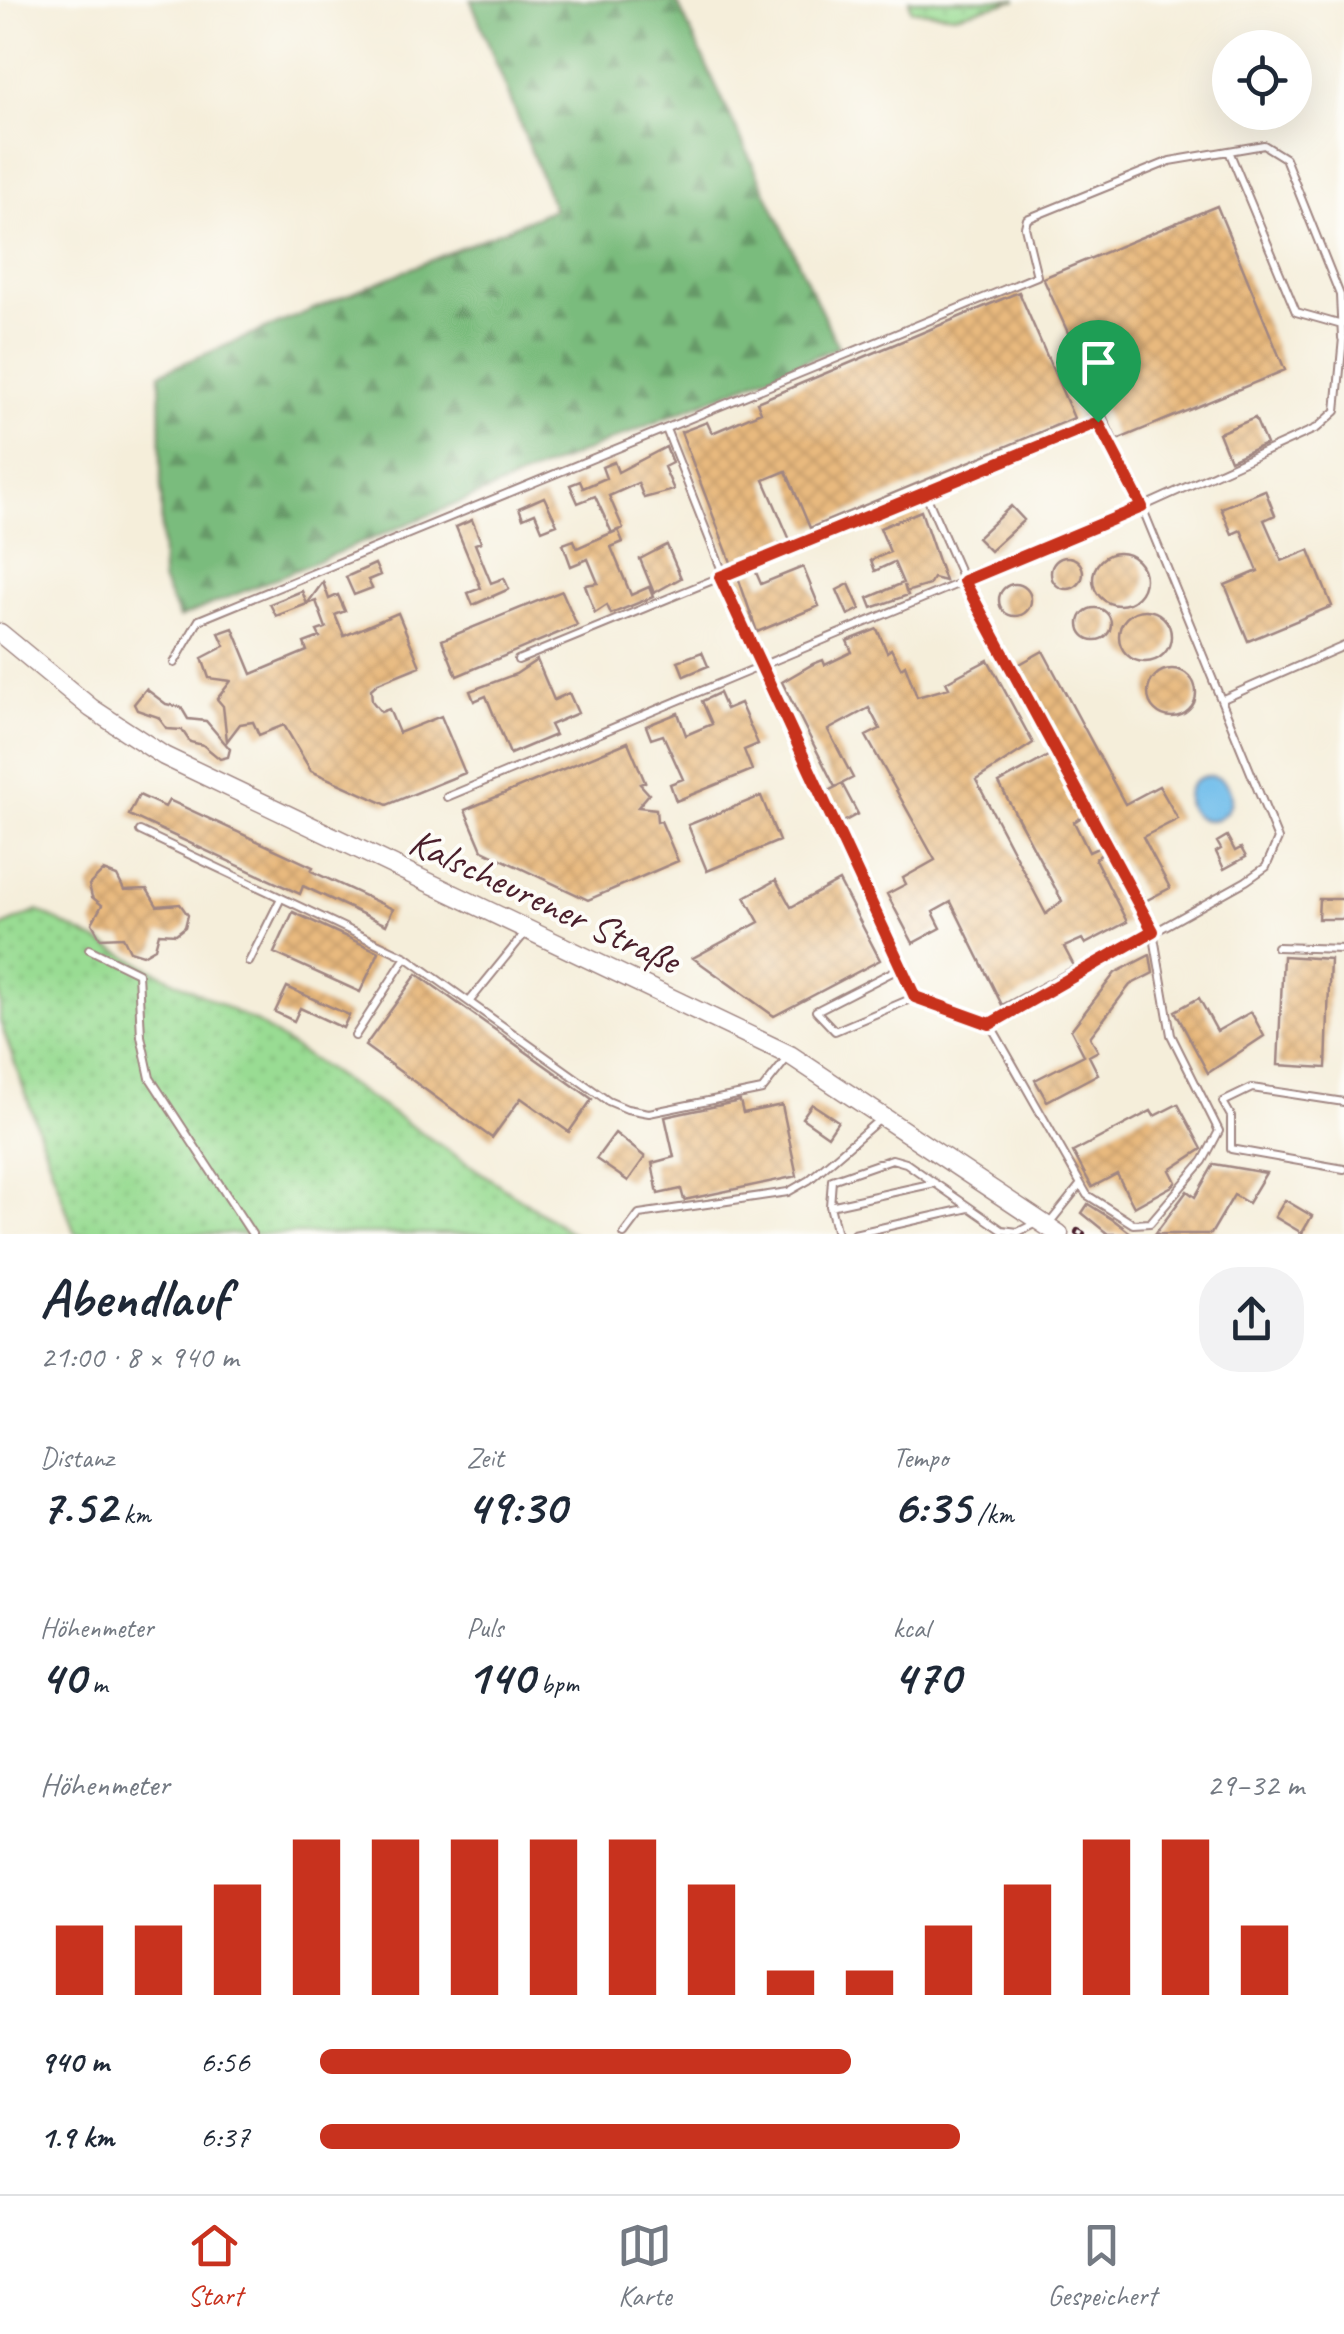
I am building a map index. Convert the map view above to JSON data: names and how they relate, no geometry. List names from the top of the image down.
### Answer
{
  "streets": {
    "main road": ["Kalscheurener Straße"]
  },
  "page": {
    "heading": ["Abendlauf", "21:00 · 8 × 940 m"],
    "stats": [
      ["Distanz", "7.52 km"],
      ["Zeit", "49:30"],
      ["Tempo", "6:35 /km"],
      ["Höhenmeter", "40 m"],
      ["Puls", "140 bpm"],
      ["kcal", "470"]
    ],
    "chart": ["Höhenmeter", "29–32 m"],
    "list": [
      {
        "name": "940 m",
        "note": "6:56"
      },
      {
        "name": "1.9 km",
        "note": "6:37"
      }
    ],
    "tabs": ["Start", "Karte", "Gespeichert"]
  }
}
